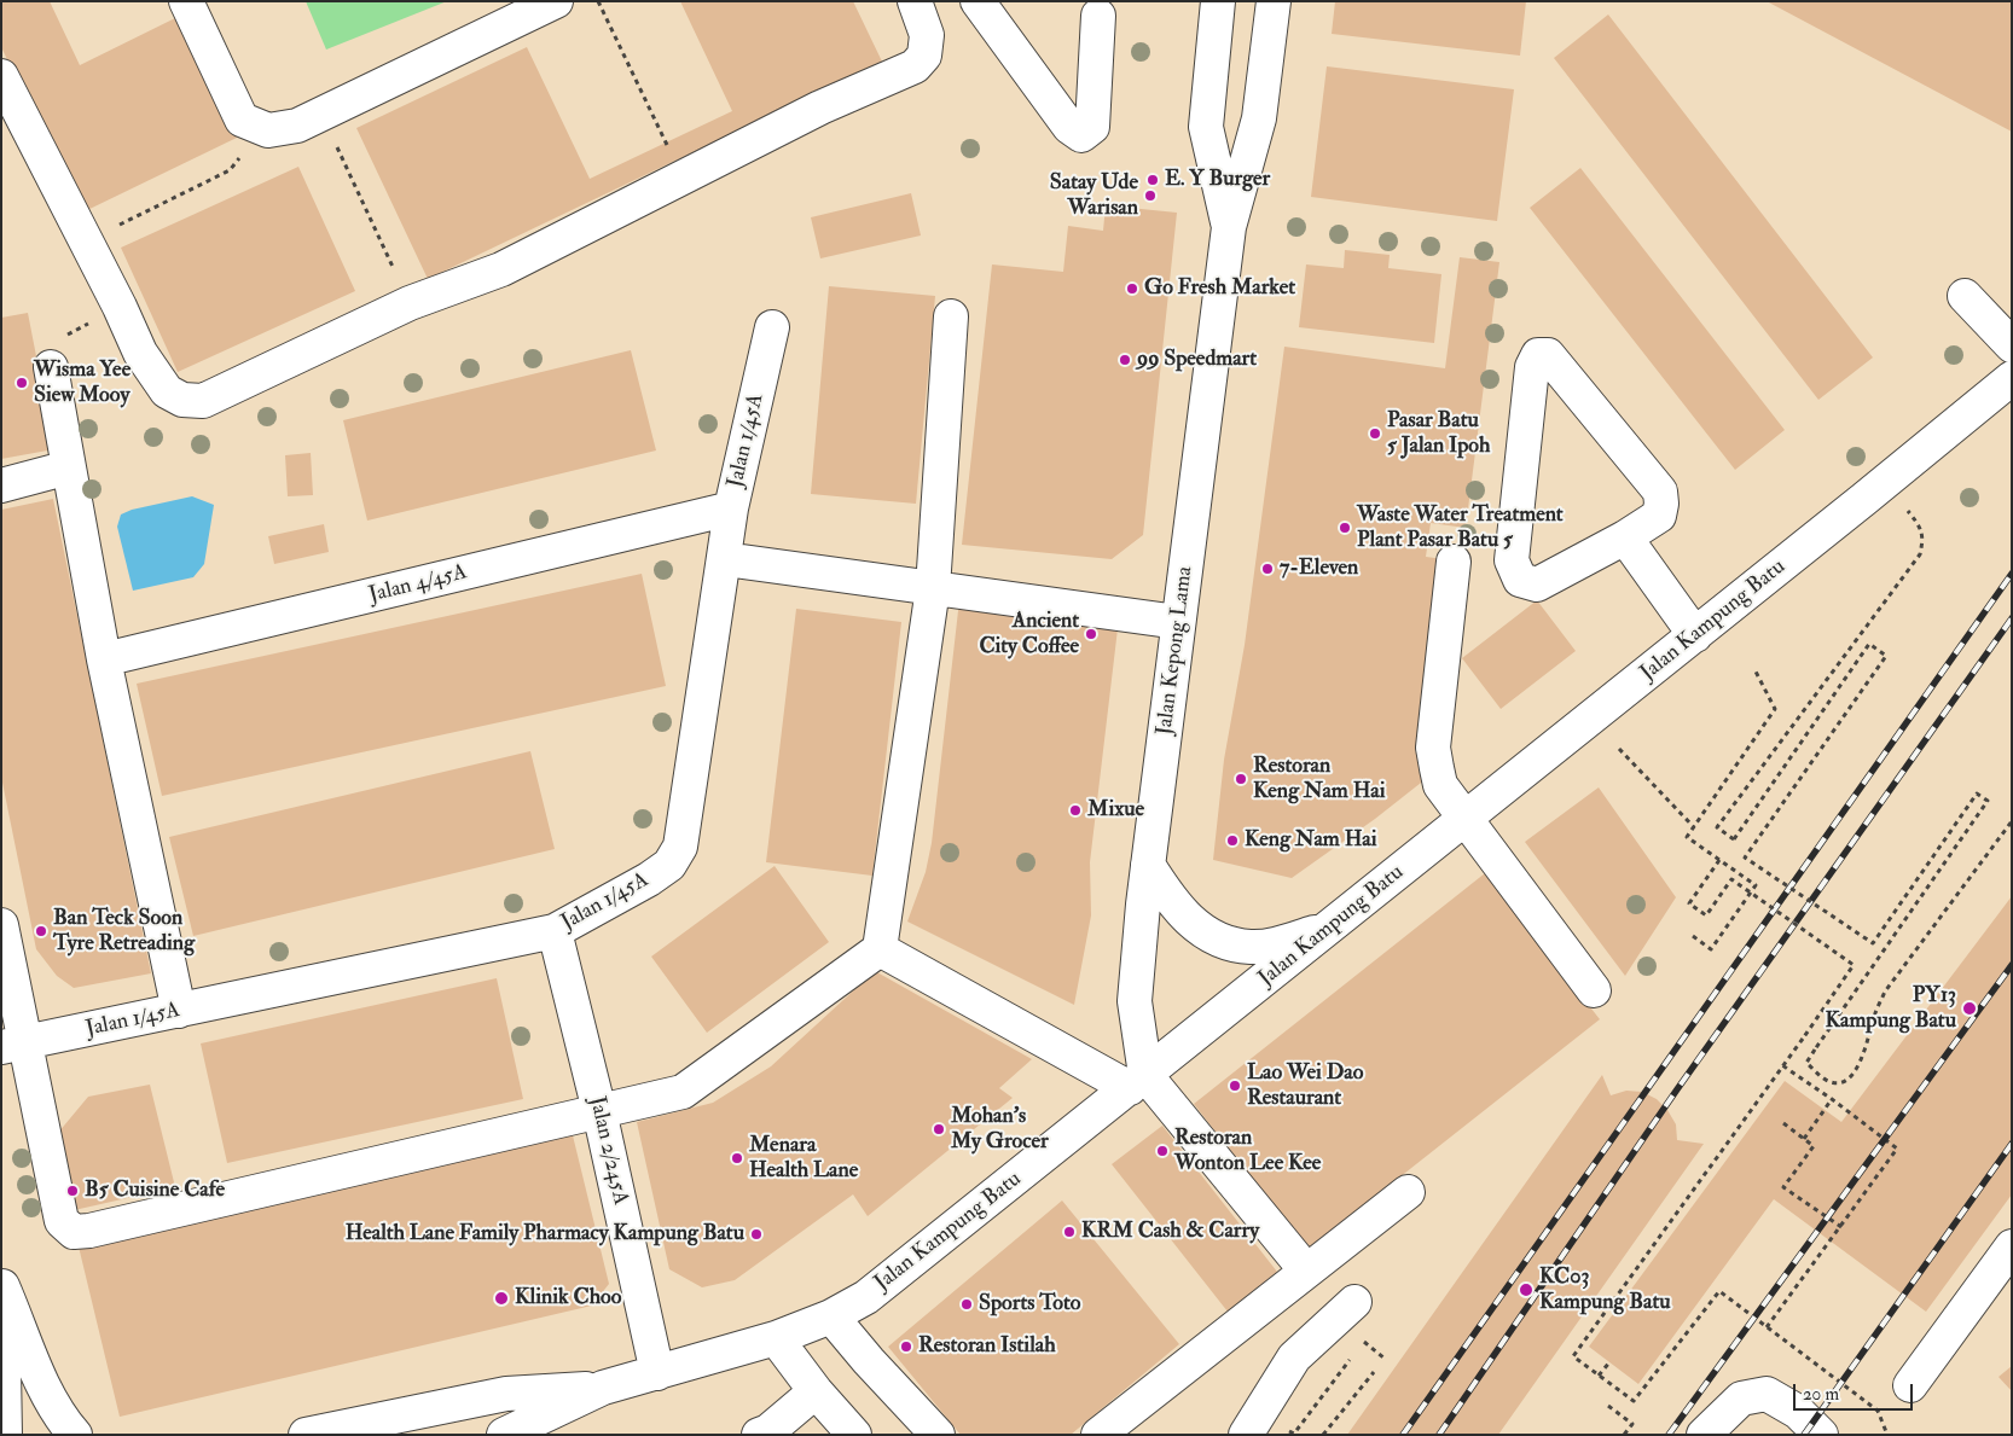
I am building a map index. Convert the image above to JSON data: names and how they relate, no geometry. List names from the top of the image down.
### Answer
{
  "streets": {
    "street": [
      "Jalan 1/45A",
      "Jalan 4/45A",
      "Jalan Kampung Batu",
      "Jalan Kepong Lama",
      "Jalan 2/245A"
    ]
  },
  "crossings": [
    ["Jalan 1/45A", "Jalan 4/45A"],
    ["Jalan 1/45A", "Jalan 2/245A"],
    ["Jalan Kampung Batu", "Jalan Kepong Lama"],
    ["Jalan Kampung Batu", "Jalan 2/245A"]
  ],
  "places": [
    "E. Y Burger",
    "Satay Ude Warisan",
    "Go Fresh Market",
    "99 Speedmart",
    "Wisma Yee Siew Mooy",
    "Pasar Batu 5 Jalan Ipoh",
    "Waste Water Treatment Plant Pasar Batu 5",
    "7-Eleven",
    "Ancient City Coffee",
    "Restoran Keng Nam Hai",
    "Mixue",
    "Keng Nam Hai",
    "Ban Teck Soon Tyre Retreading",
    "PY13 Kampung Batu",
    "Lao Wei Dao Restaurant",
    "Mohan’s My Grocer",
    "Restoran Wonton Lee Kee",
    "Menara Health Lane",
    "B5 Cuisine Cafe",
    "KRM Cash & Carry",
    "Health Lane Family Pharmacy Kampung Batu",
    "KC03 Kampung Batu",
    "Klinik Choo",
    "Sports Toto",
    "Restoran Istilah"
  ],
  "scale_bar": "20 m"
}
